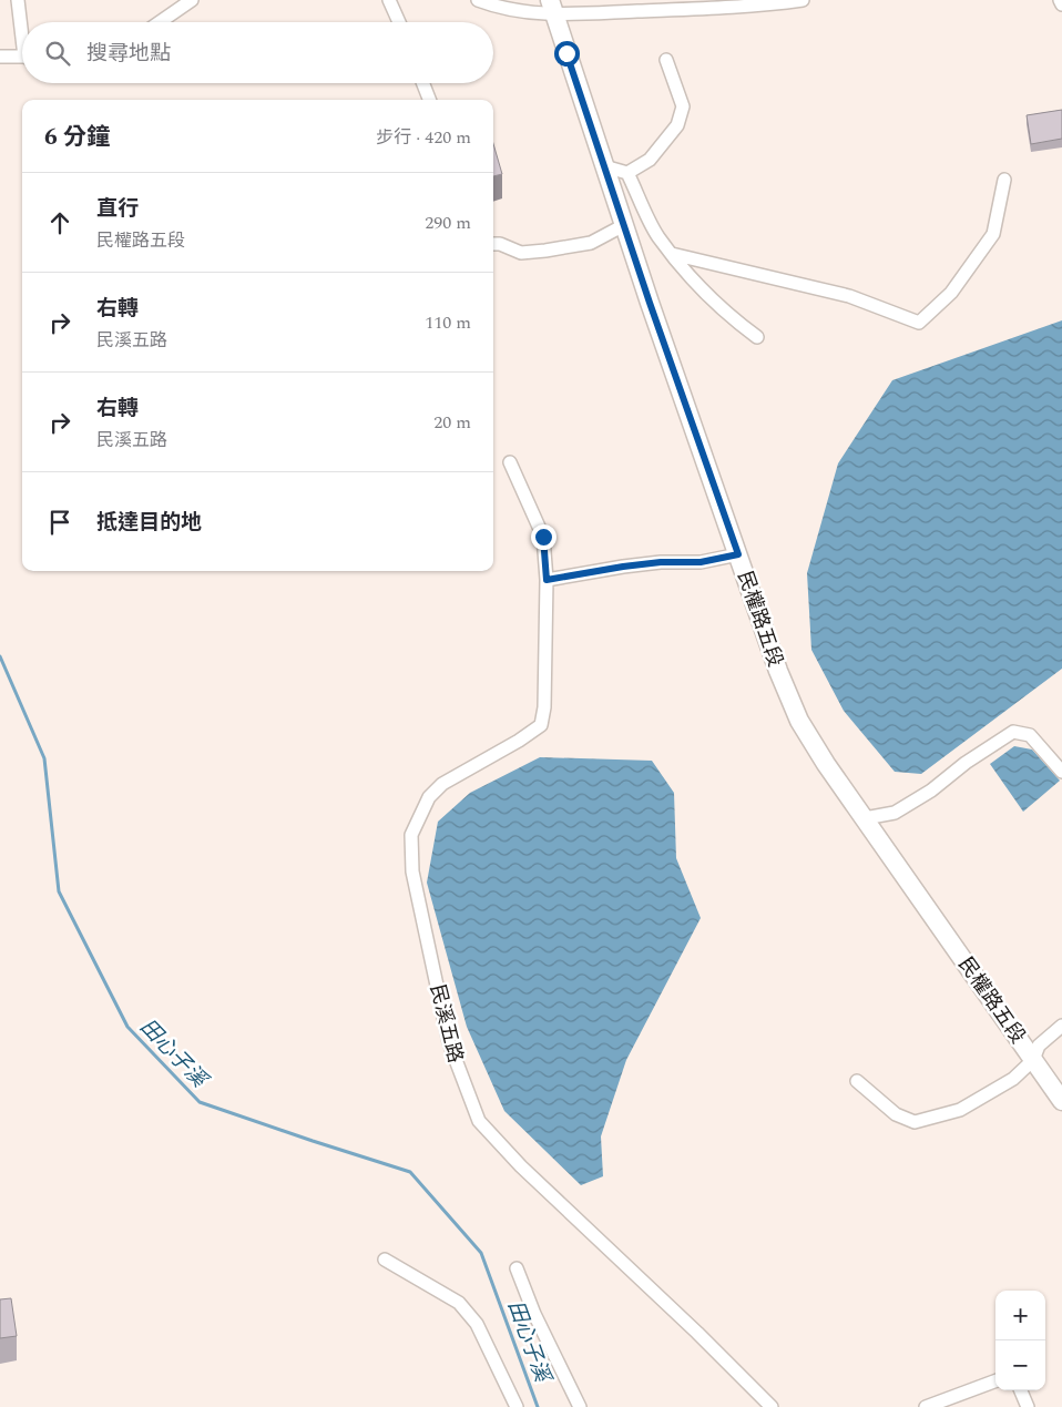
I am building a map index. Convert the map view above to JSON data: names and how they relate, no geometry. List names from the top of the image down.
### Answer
{
  "streets": {
    "street": ["民權路五段", "民溪五路"]
  },
  "water": ["田心子溪"],
  "page": {
    "search": "搜尋地點",
    "heading": ["6 分鐘", "步行 · 420 m"],
    "list": [
      ["直行", "民權路五段", "290 m"],
      ["右轉", "民溪五路", "110 m"],
      ["右轉", "民溪五路", "20 m"],
      "抵達目的地"
    ],
    "map_buttons": ["+", "−"]
  }
}
